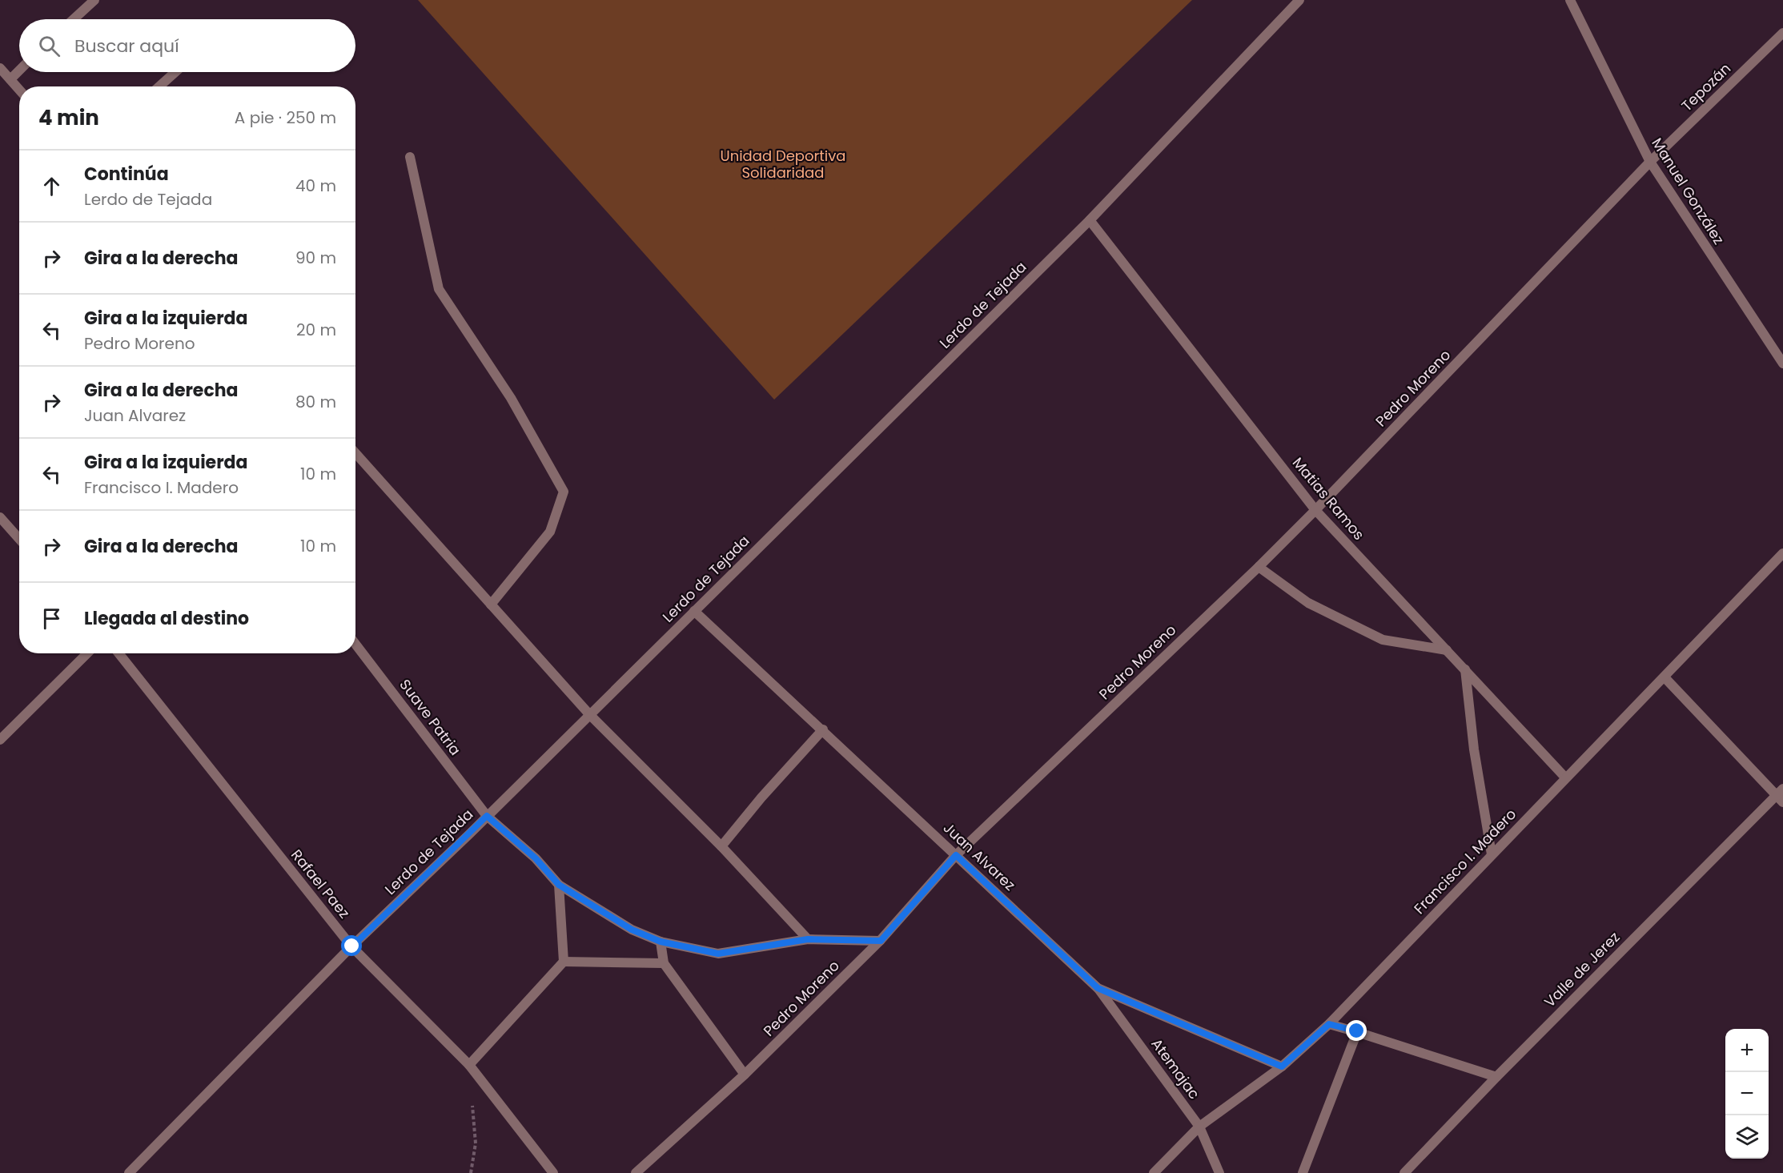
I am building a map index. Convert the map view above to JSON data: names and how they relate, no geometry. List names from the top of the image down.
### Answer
{
  "streets": {
    "street": [
      "Tepozán",
      "Manuel González",
      "Lerdo de Tejada",
      "Pedro Moreno",
      "Matias Ramos",
      "Suave Patria",
      "Juan Alvarez",
      "Francisco I. Madero",
      "Rafael Paez",
      "Valle de Jerez",
      "Atemajac"
    ]
  },
  "crossings": [
    ["Tepozán", "Manuel González"],
    ["Tepozán", "Pedro Moreno"],
    ["Manuel González", "Pedro Moreno"],
    ["Lerdo de Tejada", "Matias Ramos"],
    ["Lerdo de Tejada", "Suave Patria"],
    ["Lerdo de Tejada", "Juan Alvarez"],
    ["Lerdo de Tejada", "Rafael Paez"],
    ["Pedro Moreno", "Matias Ramos"],
    ["Pedro Moreno", "Suave Patria"],
    ["Pedro Moreno", "Juan Alvarez"],
    ["Matias Ramos", "Francisco I. Madero"],
    ["Juan Alvarez", "Francisco I. Madero"],
    ["Juan Alvarez", "Atemajac"],
    ["Francisco I. Madero", "Atemajac"]
  ],
  "parks": ["Unidad Deportiva Solidaridad"],
  "page": {
    "search": "Buscar aquí",
    "heading": ["4 min", "A pie · 250 m"],
    "list": [
      ["Continúa", "Lerdo de Tejada", "40 m"],
      ["Gira a la derecha", "90 m"],
      ["Gira a la izquierda", "Pedro Moreno", "20 m"],
      ["Gira a la derecha", "Juan Alvarez", "80 m"],
      ["Gira a la izquierda", "Francisco I. Madero", "10 m"],
      ["Gira a la derecha", "10 m"],
      "Llegada al destino"
    ],
    "map_buttons": ["+", "−"]
  }
}
